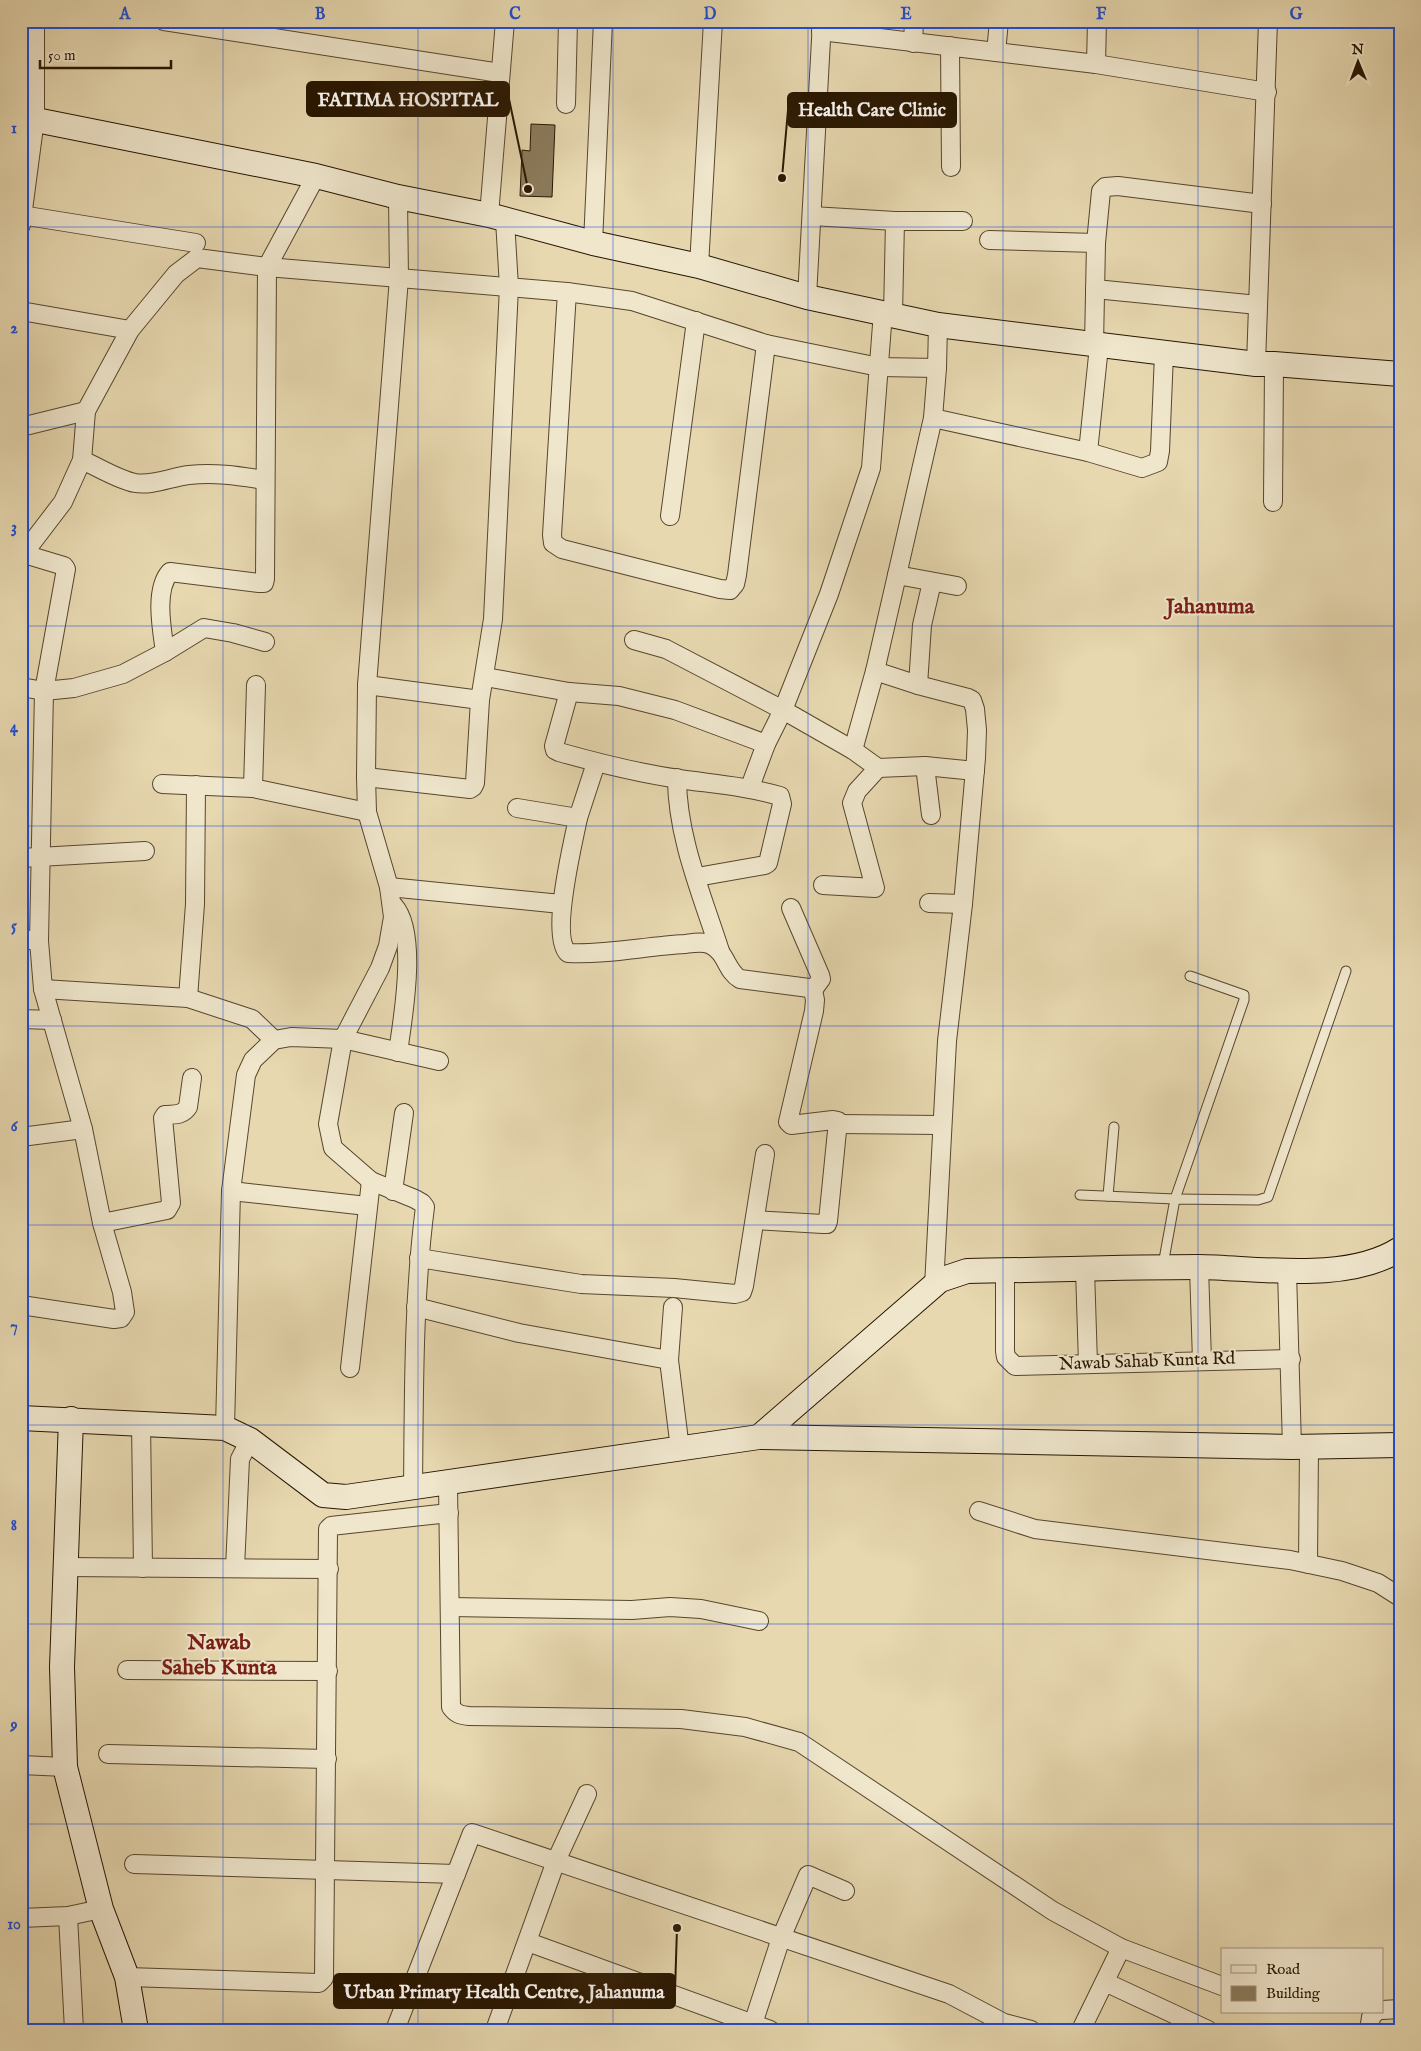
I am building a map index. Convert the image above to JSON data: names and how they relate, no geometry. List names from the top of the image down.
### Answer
{
  "streets": {
    "street": ["Nawab Sahab Kunta Rd"]
  },
  "districts": ["Jahanuma", "Nawab Saheb Kunta"],
  "places": ["Health Care Clinic", "FATIMA HOSPITAL", "Urban Primary Health Centre, Jahanuma"],
  "legend": ["Road", "Building"],
  "scale_bar": "50 m",
  "north": "top",
  "grid": {
    "columns": [
      "A",
      "B",
      "C",
      "D",
      "E",
      "F",
      "G"
    ],
    "rows": [
      "1",
      "2",
      "3",
      "4",
      "5",
      "6",
      "7",
      "8",
      "9",
      "10"
    ]
  }
}
